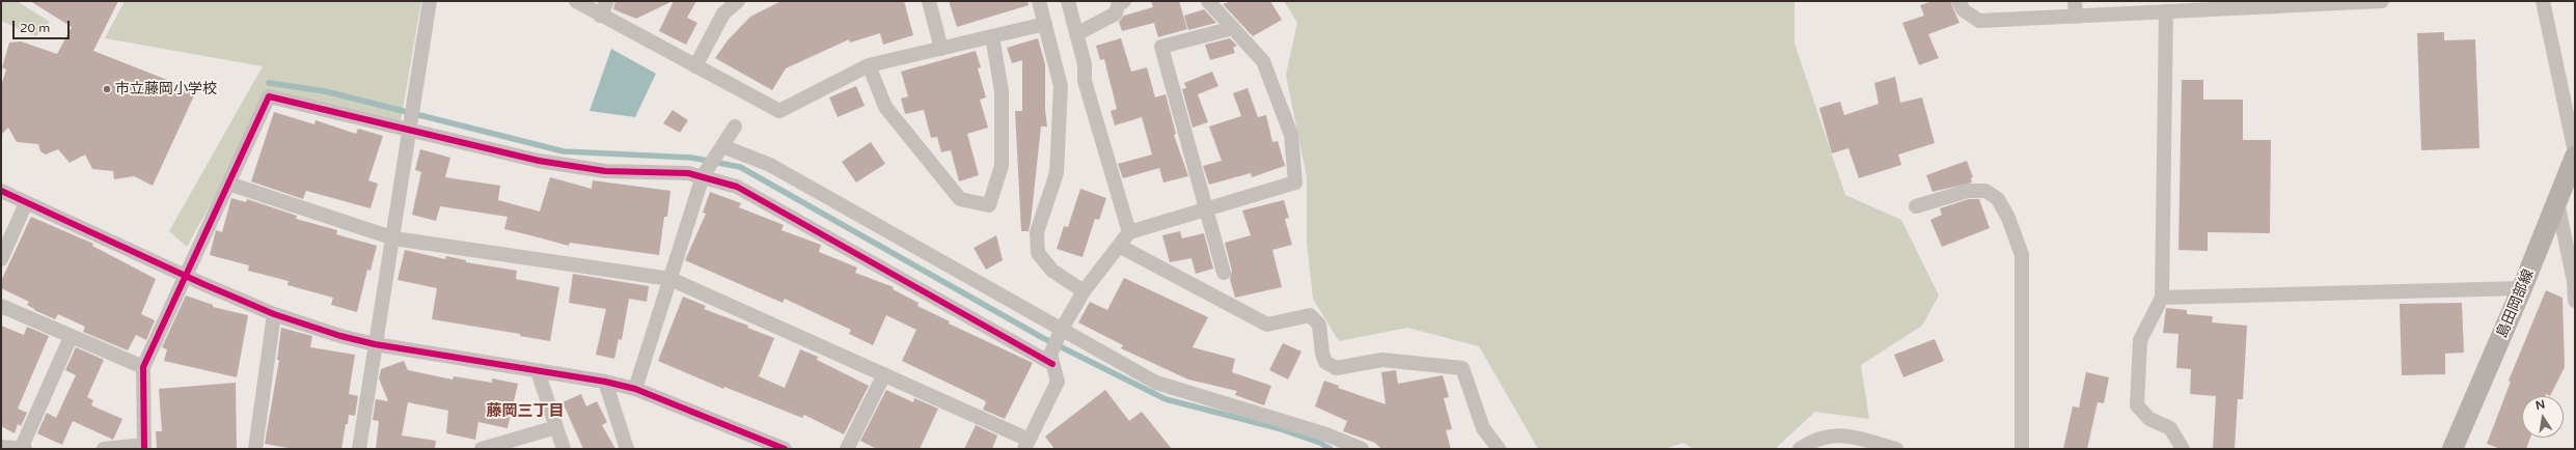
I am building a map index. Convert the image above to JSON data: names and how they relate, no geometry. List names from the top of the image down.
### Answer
{
  "streets": {
    "main road": ["島田岡部線"]
  },
  "districts": ["藤岡三丁目"],
  "places": ["市立藤岡小学校"],
  "scale_bar": "20 m",
  "north": "top"
}
